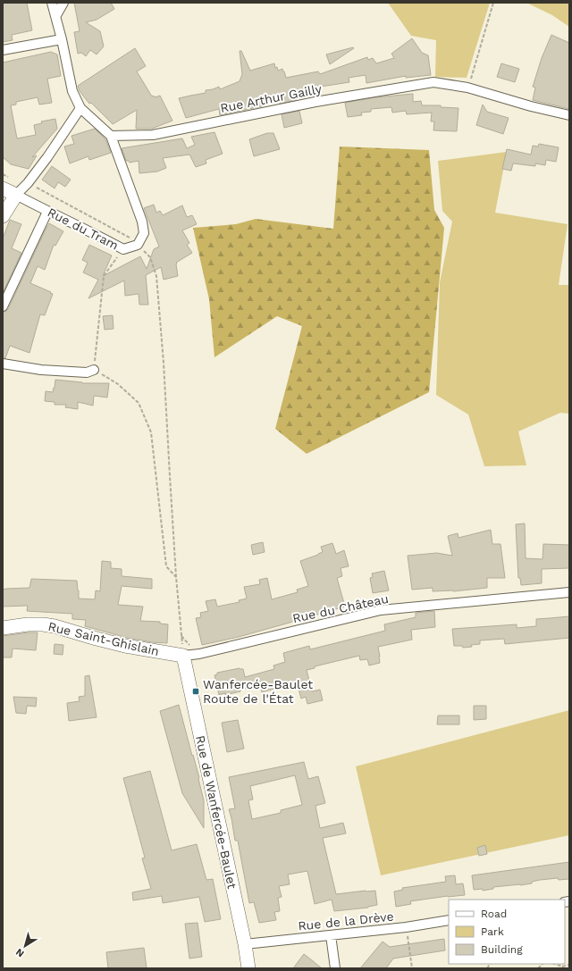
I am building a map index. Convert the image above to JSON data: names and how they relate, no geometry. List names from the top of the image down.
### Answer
{
  "streets": {
    "main road": ["Rue du Tram", "Rue Saint-Ghislain", "Rue de Wanfercée-Baulet"],
    "street": ["Rue Arthur Gailly", "Rue du Château", "Rue de la Drève"]
  },
  "crossings": [
    ["Rue Arthur Gailly", "Rue du Tram"],
    ["Rue du Château", "Rue Saint-Ghislain"],
    ["Rue du Château", "Rue de Wanfercée-Baulet"],
    ["Rue Saint-Ghislain", "Rue de Wanfercée-Baulet"],
    ["Rue de Wanfercée-Baulet", "Rue de la Drève"]
  ],
  "places": {
    "transit": ["Wanfercée-Baulet Route de l'État"]
  },
  "legend": ["Road", "Park", "Building"],
  "north": "bottom left"
}
